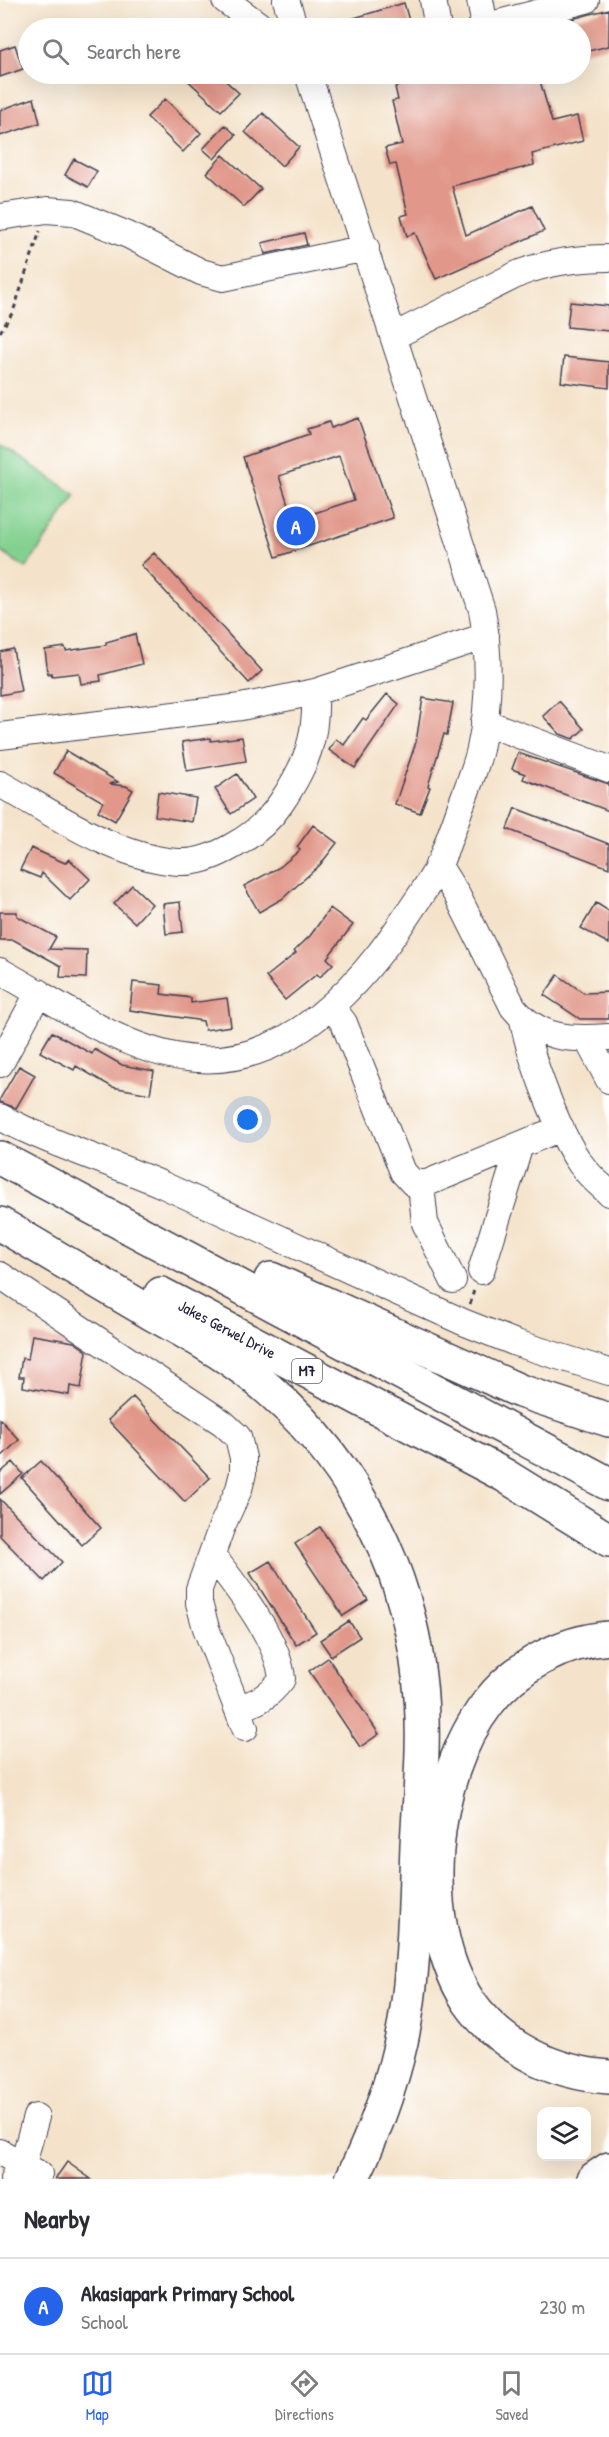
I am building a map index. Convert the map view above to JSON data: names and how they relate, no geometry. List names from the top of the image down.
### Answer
{
  "streets": {
    "highway": ["Jakes Gerwel Drive", "M7"]
  },
  "page": {
    "search": "Search here",
    "pins": "A",
    "heading": "Nearby",
    "list": [
      {
        "mark": "A",
        "name": "Akasiapark Primary School",
        "note": "School",
        "value": "230 m"
      }
    ],
    "nav": ["Map", "Directions", "Saved"]
  }
}
